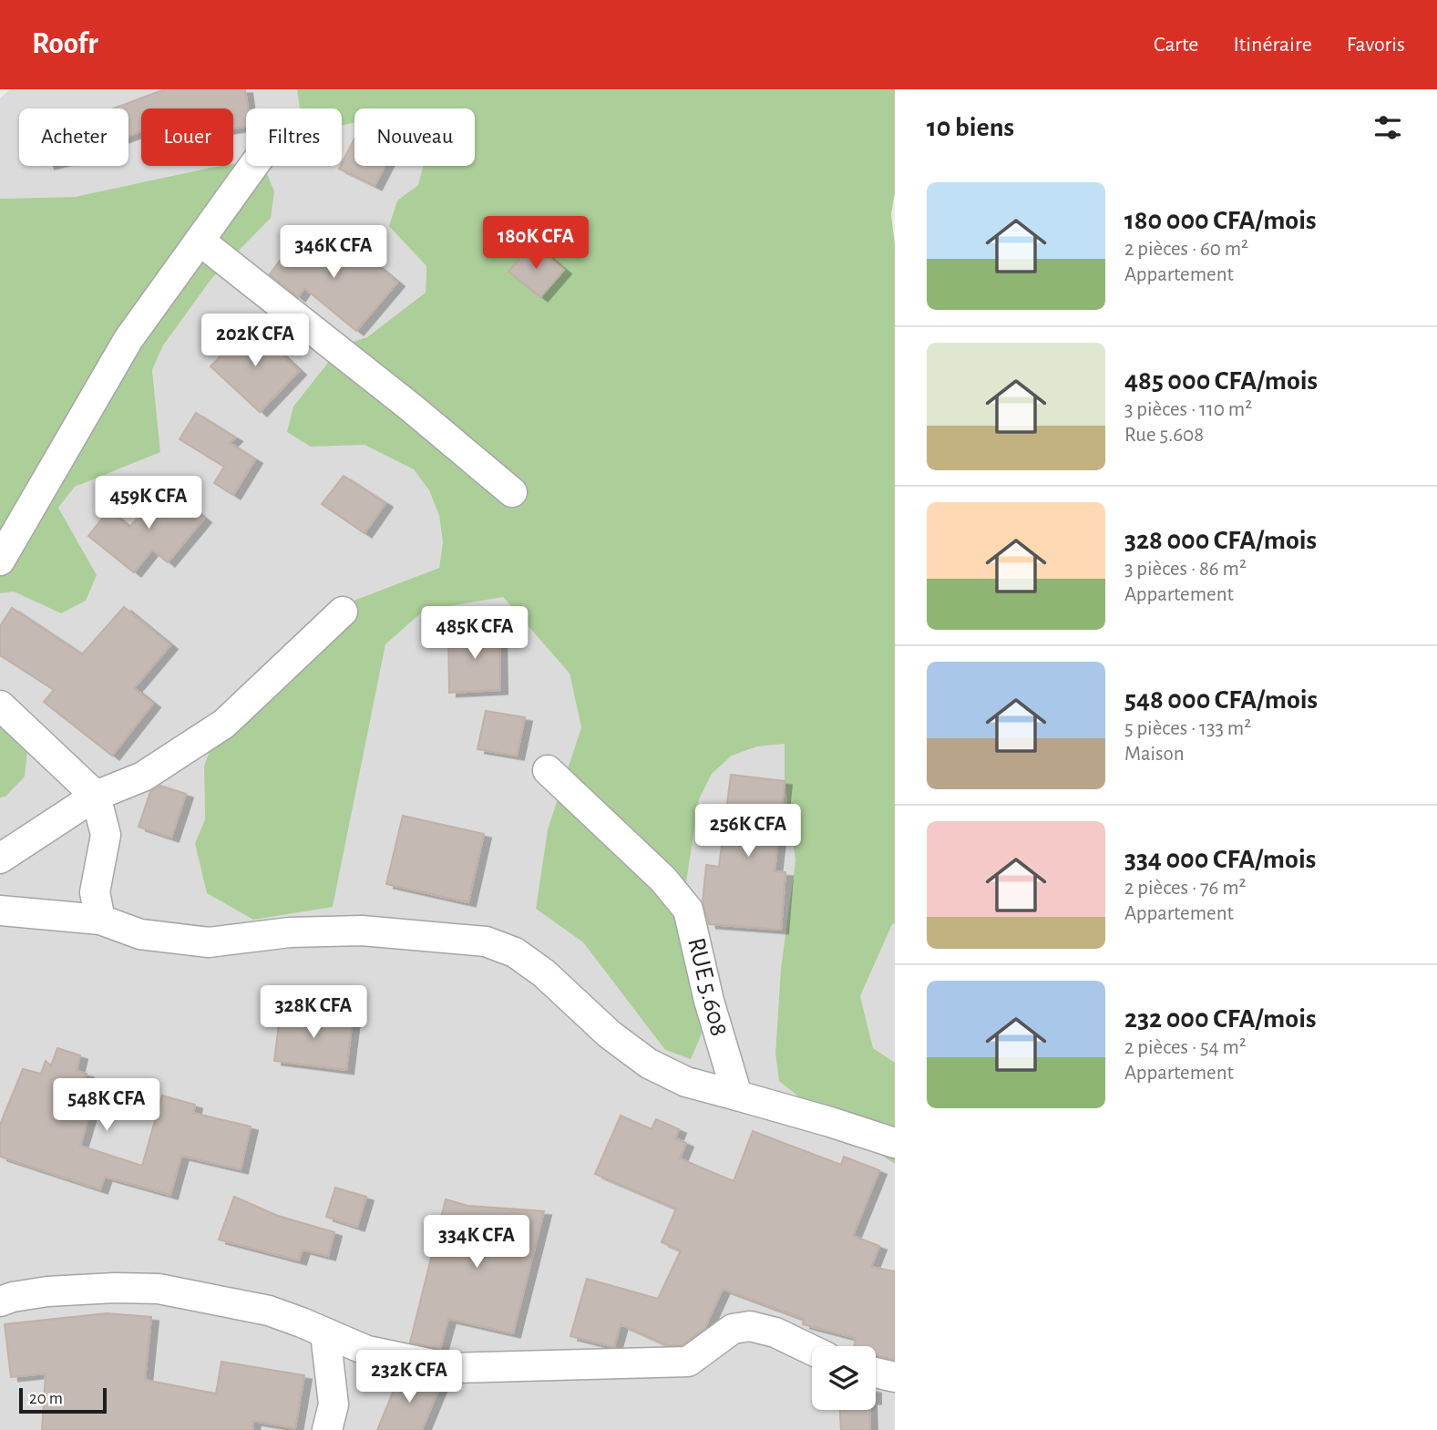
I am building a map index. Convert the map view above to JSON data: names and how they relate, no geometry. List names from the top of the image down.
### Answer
{
  "streets": {
    "street": ["RUE 5.608"]
  },
  "scale_bar": "20 m",
  "page": {
    "header": "Roofr",
    "nav": ["Carte", "Itinéraire", "Favoris"],
    "heading": "10 biens",
    "chip": [
      "Acheter",
      "Louer",
      "Filtres",
      "Nouveau"
    ],
    "list": [
      {
        "name": "180 000 CFA/mois",
        "note": "2 pièces · 60 m² · Appartement"
      },
      {
        "name": "485 000 CFA/mois",
        "note": "3 pièces · 110 m² · Rue 5.608"
      },
      {
        "name": "328 000 CFA/mois",
        "note": "3 pièces · 86 m² · Appartement"
      },
      {
        "name": "548 000 CFA/mois",
        "note": "5 pièces · 133 m² · Maison"
      },
      {
        "name": "334 000 CFA/mois",
        "note": "2 pièces · 76 m² · Appartement"
      },
      {
        "name": "232 000 CFA/mois",
        "note": "2 pièces · 54 m² · Appartement"
      }
    ],
    "price": [
      "180K CFA",
      "346K CFA",
      "202K CFA",
      "459K CFA",
      "485K CFA",
      "256K CFA",
      "328K CFA",
      "548K CFA",
      "334K CFA",
      "232K CFA"
    ],
    "scale": "20 m"
  }
}
